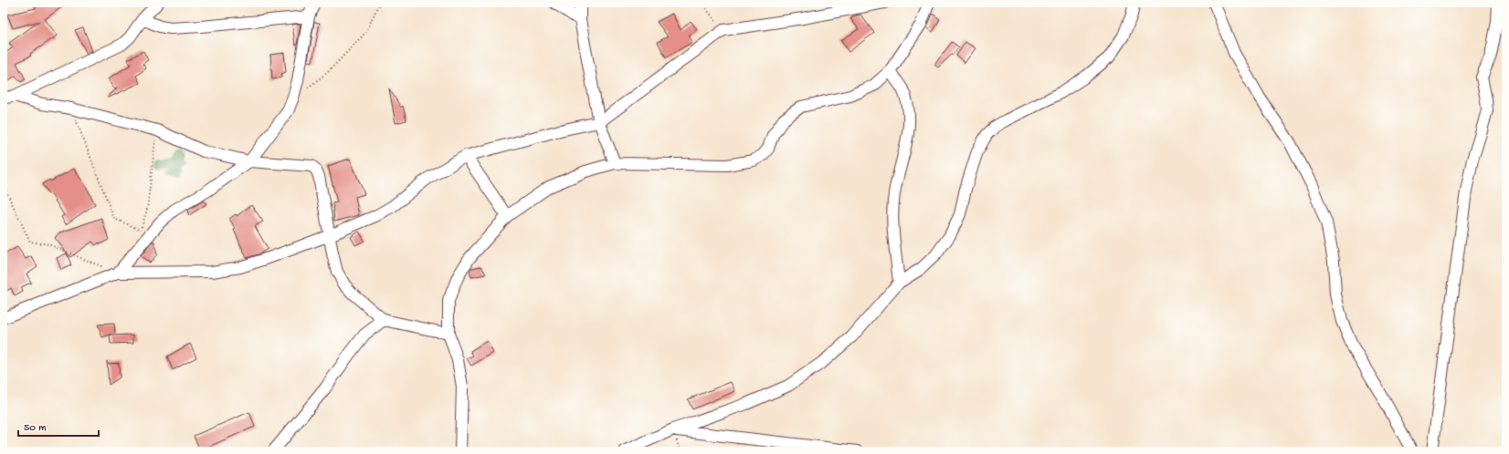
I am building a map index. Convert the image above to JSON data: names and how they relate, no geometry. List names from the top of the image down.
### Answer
{
  "scale_bar": "50 m"
}
